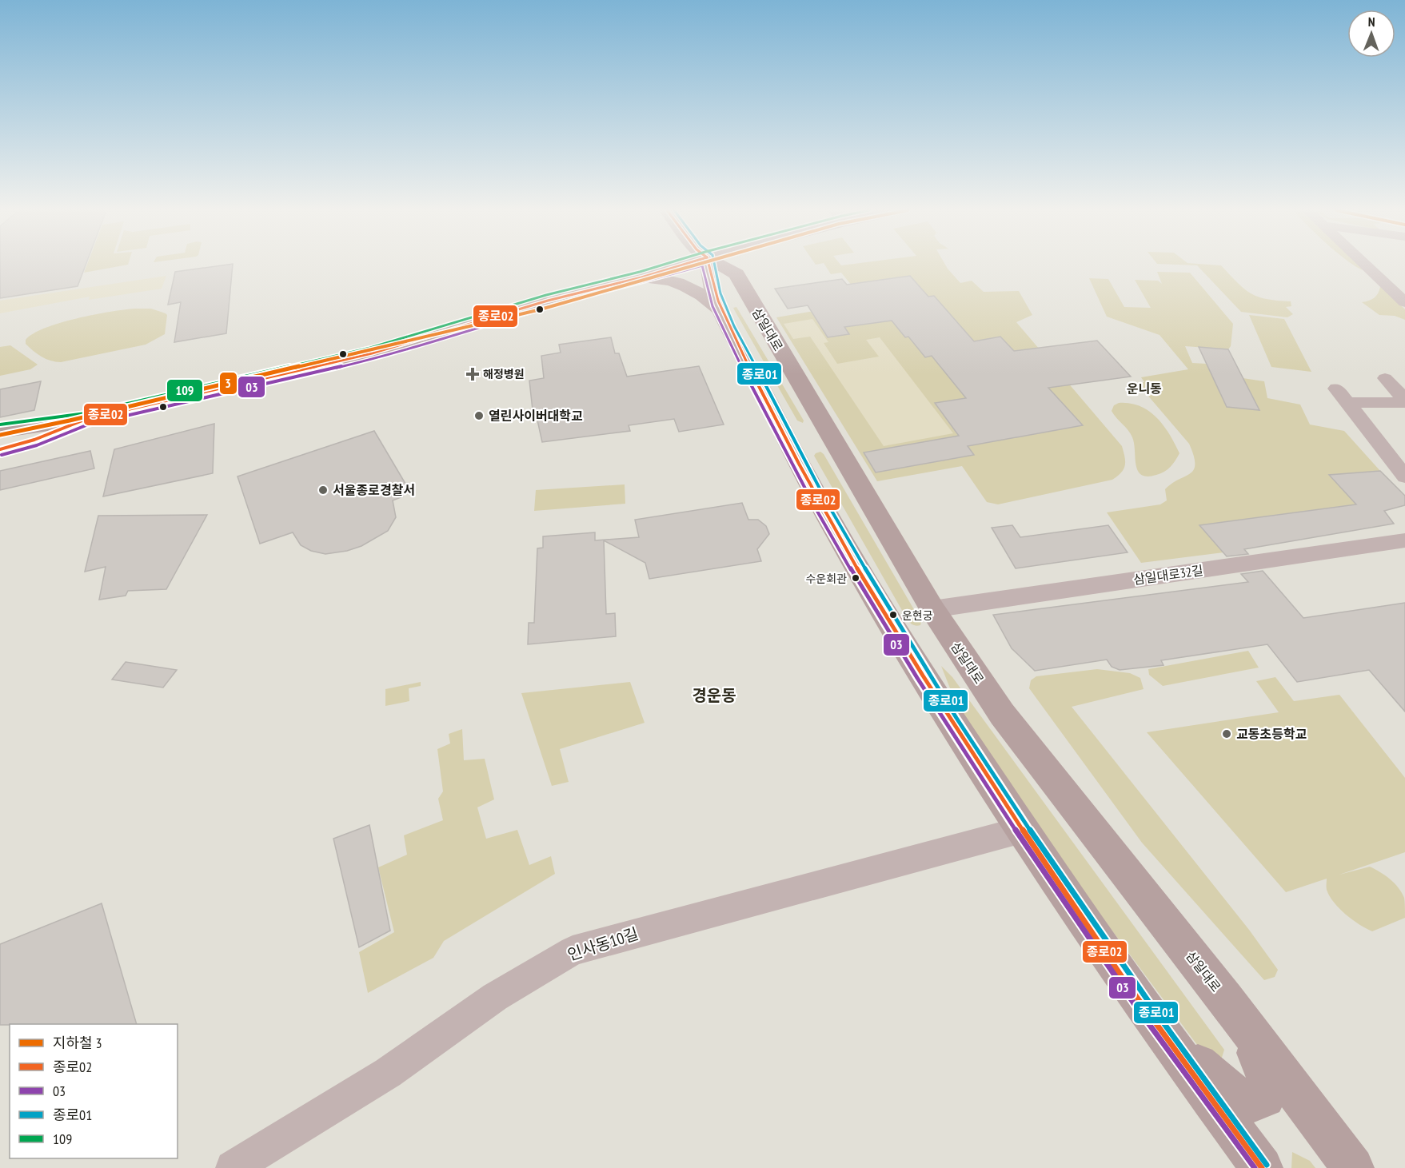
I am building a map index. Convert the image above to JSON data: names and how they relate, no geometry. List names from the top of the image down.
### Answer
{
  "streets": {
    "main road": ["삼일대로"],
    "street": ["삼일대로32길", "인사동10길"]
  },
  "crossings": [
    ["삼일대로", "삼일대로32길"]
  ],
  "districts": ["운니동", "경운동"],
  "places": {
    "health": ["해정병원"],
    "other": [
      "열린사이버대학교",
      "서울종로경찰서",
      "수운회관",
      "운현궁",
      "교동초등학교"
    ]
  },
  "lines": [
    "metro line 3",
    "transit line 종로02",
    "transit line 종로01",
    "transit line 109",
    "transit line 03"
  ],
  "legend": [
    "지하철 3",
    "종로02",
    "03",
    "종로01",
    "109"
  ],
  "north": "top"
}
